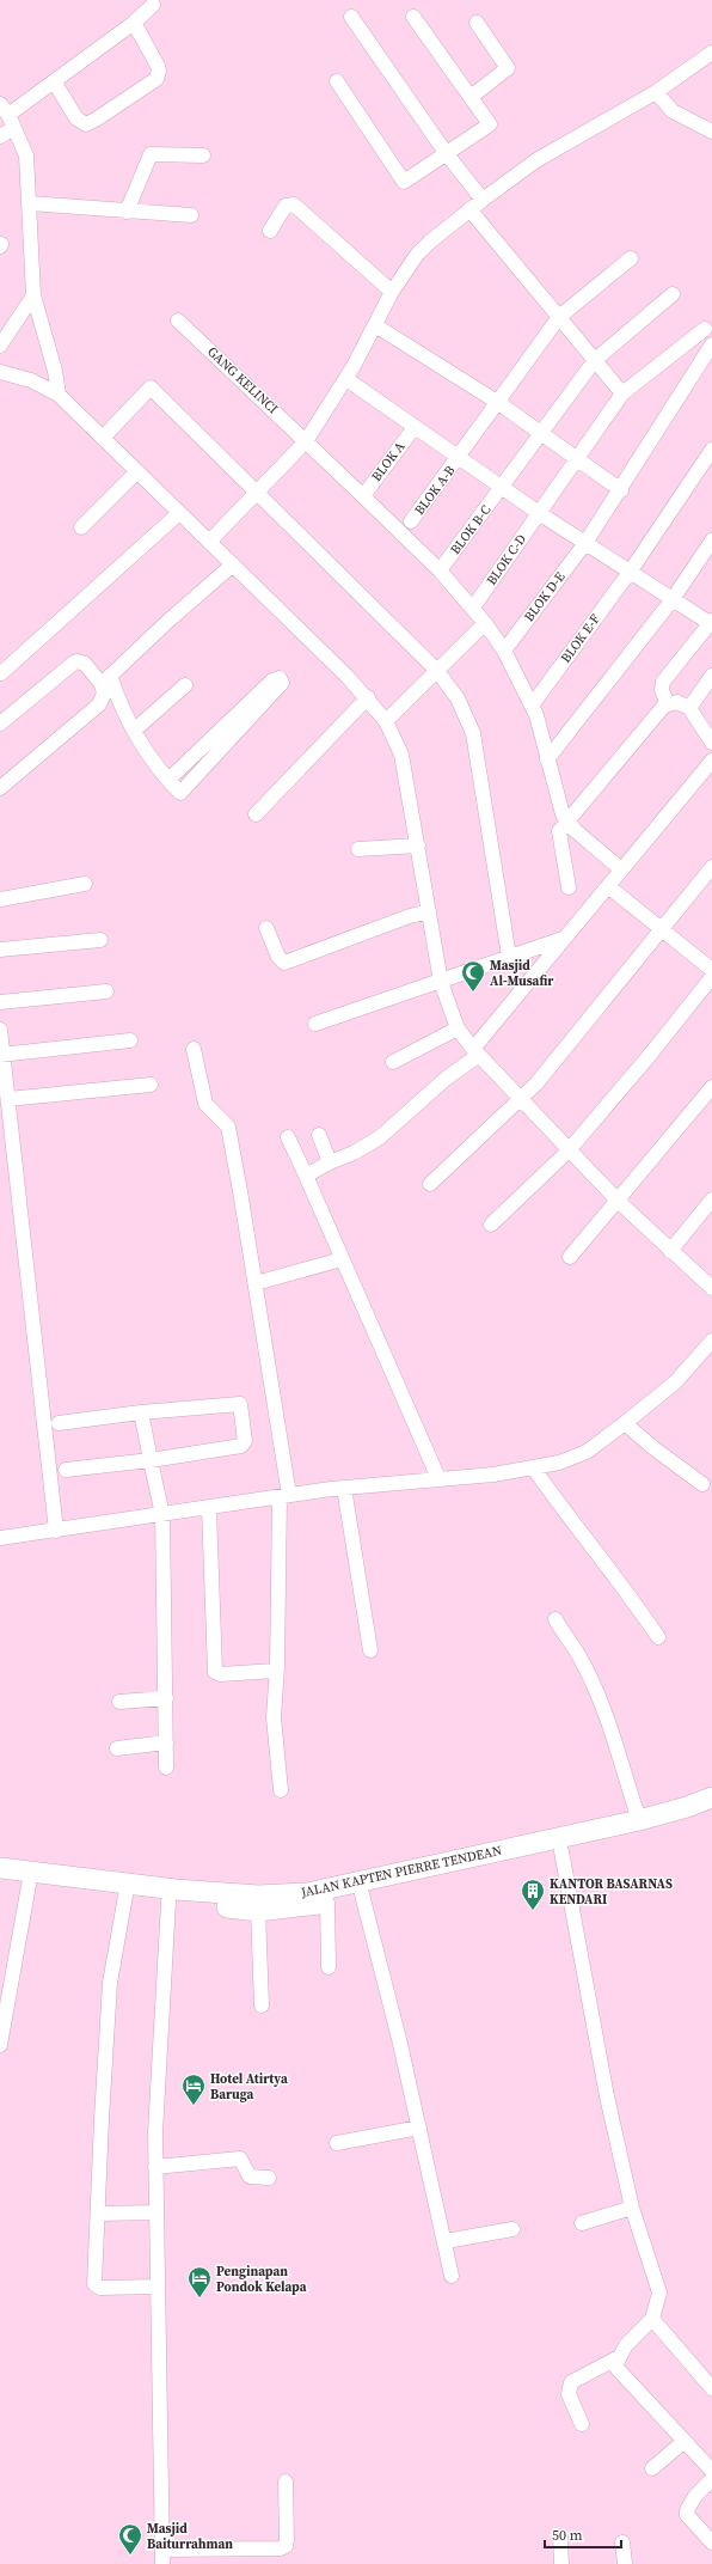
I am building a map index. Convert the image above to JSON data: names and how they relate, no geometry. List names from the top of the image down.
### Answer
{
  "streets": {
    "highway": ["JALAN KAPTEN PIERRE TENDEAN"],
    "street": [
      "GANG KELINCI",
      "BLOK A",
      "BLOK A-B",
      "BLOK B-C",
      "BLOK C-D",
      "BLOK D-E",
      "BLOK E-F"
    ]
  },
  "crossings": [
    ["GANG KELINCI", "BLOK A"],
    ["GANG KELINCI", "BLOK B-C"],
    ["GANG KELINCI", "BLOK C-D"],
    ["GANG KELINCI", "BLOK D-E"],
    ["GANG KELINCI", "BLOK E-F"]
  ],
  "places": {
    "mosque": ["Masjid Al-Musafir", "Masjid Baiturrahman"],
    "building": ["KANTOR BASARNAS KENDARI"],
    "hotel": ["Hotel Atirtya Baruga", "Penginapan Pondok Kelapa"]
  },
  "scale_bar": "50 m"
}
